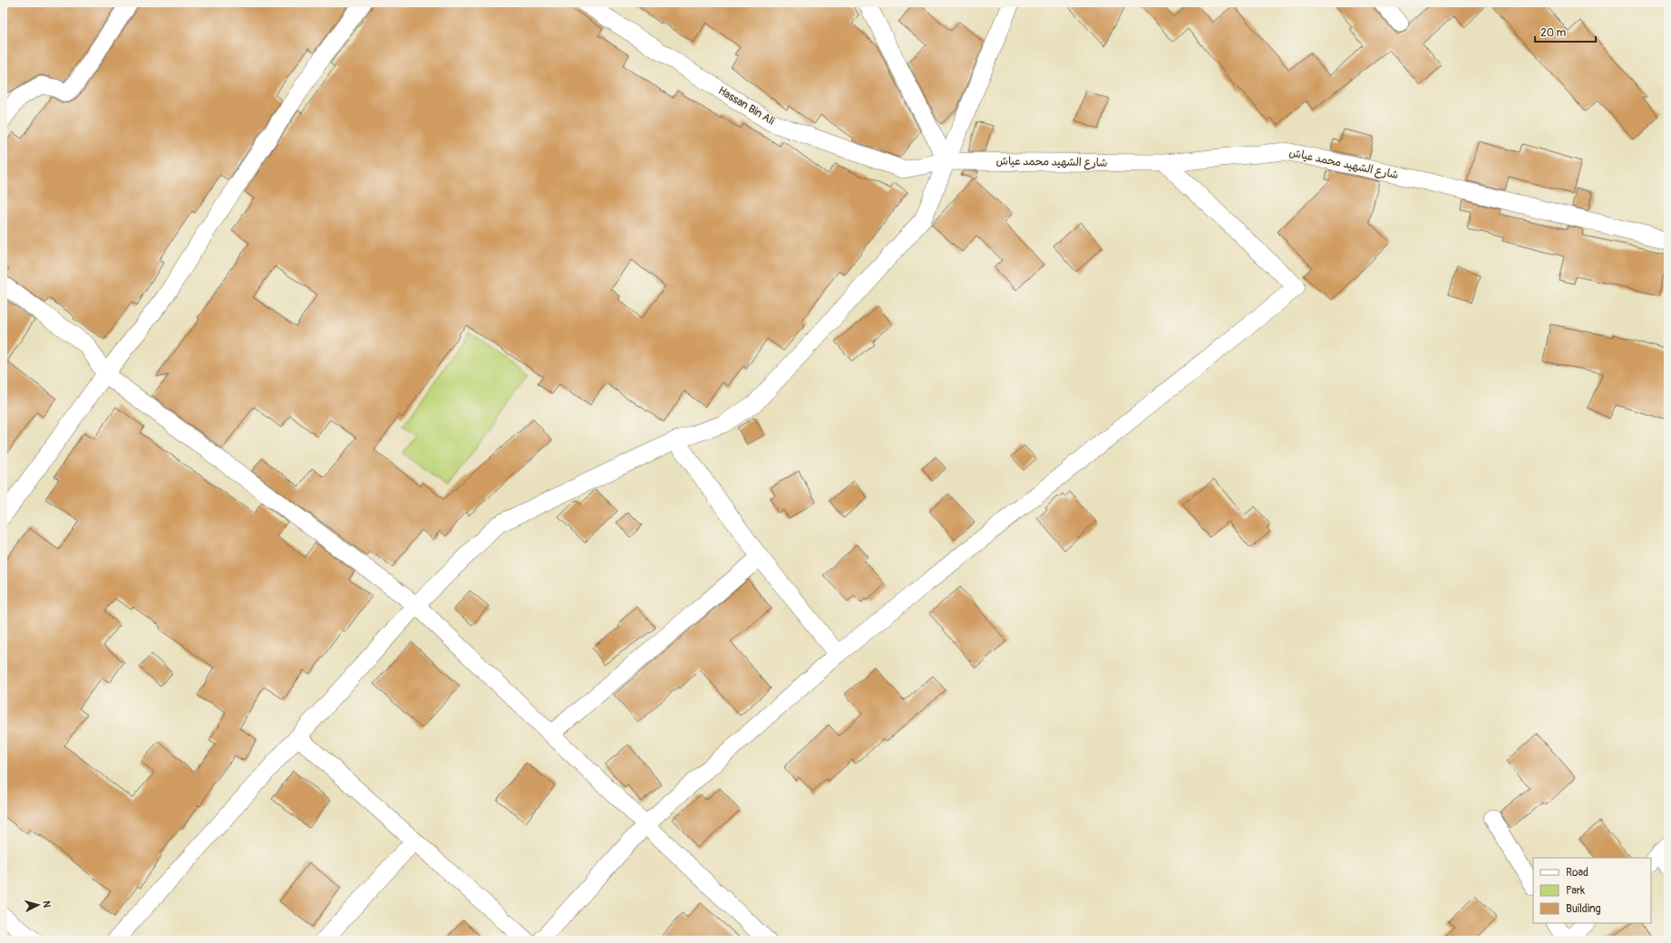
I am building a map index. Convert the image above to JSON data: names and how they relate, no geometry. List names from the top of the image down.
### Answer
{
  "streets": {
    "street": ["Hassan Bin Ali", "شارع الشهيد محمد عياش"]
  },
  "crossings": [
    ["Hassan Bin Ali", "شارع الشهيد محمد عياش"]
  ],
  "legend": ["Road", "Park", "Building"],
  "scale_bar": "20 m",
  "north": "right"
}
